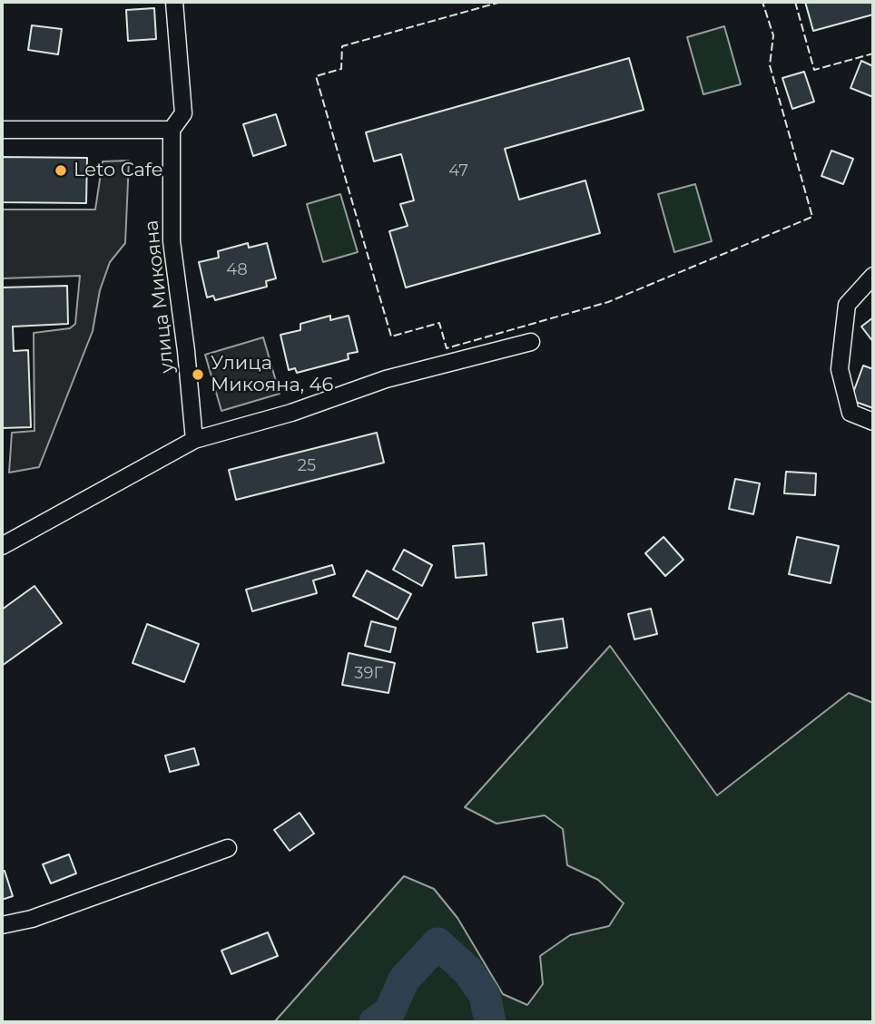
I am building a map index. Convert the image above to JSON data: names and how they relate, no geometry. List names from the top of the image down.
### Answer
{
  "streets": {
    "street": ["улица Микояна"]
  },
  "places": ["Leto Cafe", "Улица Микояна, 46"],
  "house_numbers": [
    "47",
    "48",
    "25",
    "39Г"
  ]
}
